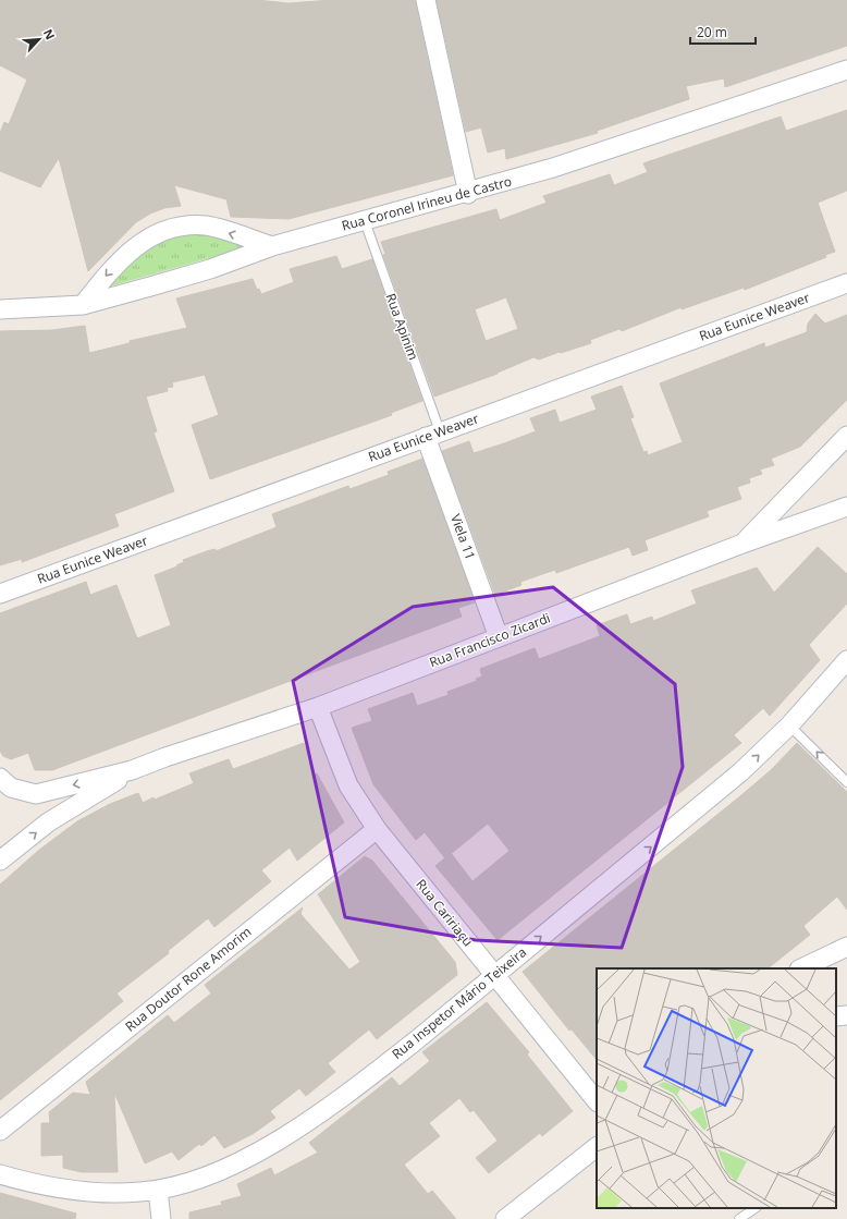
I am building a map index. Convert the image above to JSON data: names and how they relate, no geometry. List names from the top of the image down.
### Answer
{
  "streets": {
    "street": [
      "Rua Coronel Irineu de Castro",
      "Rua Eunice Weaver",
      "Viela 11",
      "Rua Francisco Zicardi",
      "Rua Caririaçu",
      "Rua Doutor Rone Amorim",
      "Rua Inspetor Mário Teixeira"
    ],
    "lane": ["Rua Apinim"]
  },
  "crossings": [
    ["Rua Coronel Irineu de Castro", "Rua Apinim"],
    ["Rua Eunice Weaver", "Rua Apinim"],
    ["Rua Eunice Weaver", "Viela 11"],
    ["Rua Apinim", "Viela 11"],
    ["Viela 11", "Rua Francisco Zicardi"],
    ["Rua Francisco Zicardi", "Rua Caririaçu"],
    ["Rua Caririaçu", "Rua Doutor Rone Amorim"],
    ["Rua Caririaçu", "Rua Inspetor Mário Teixeira"]
  ],
  "one_way": ["Rua Inspetor Mário Teixeira"],
  "scale_bar": "20 m",
  "north": "top right"
}
